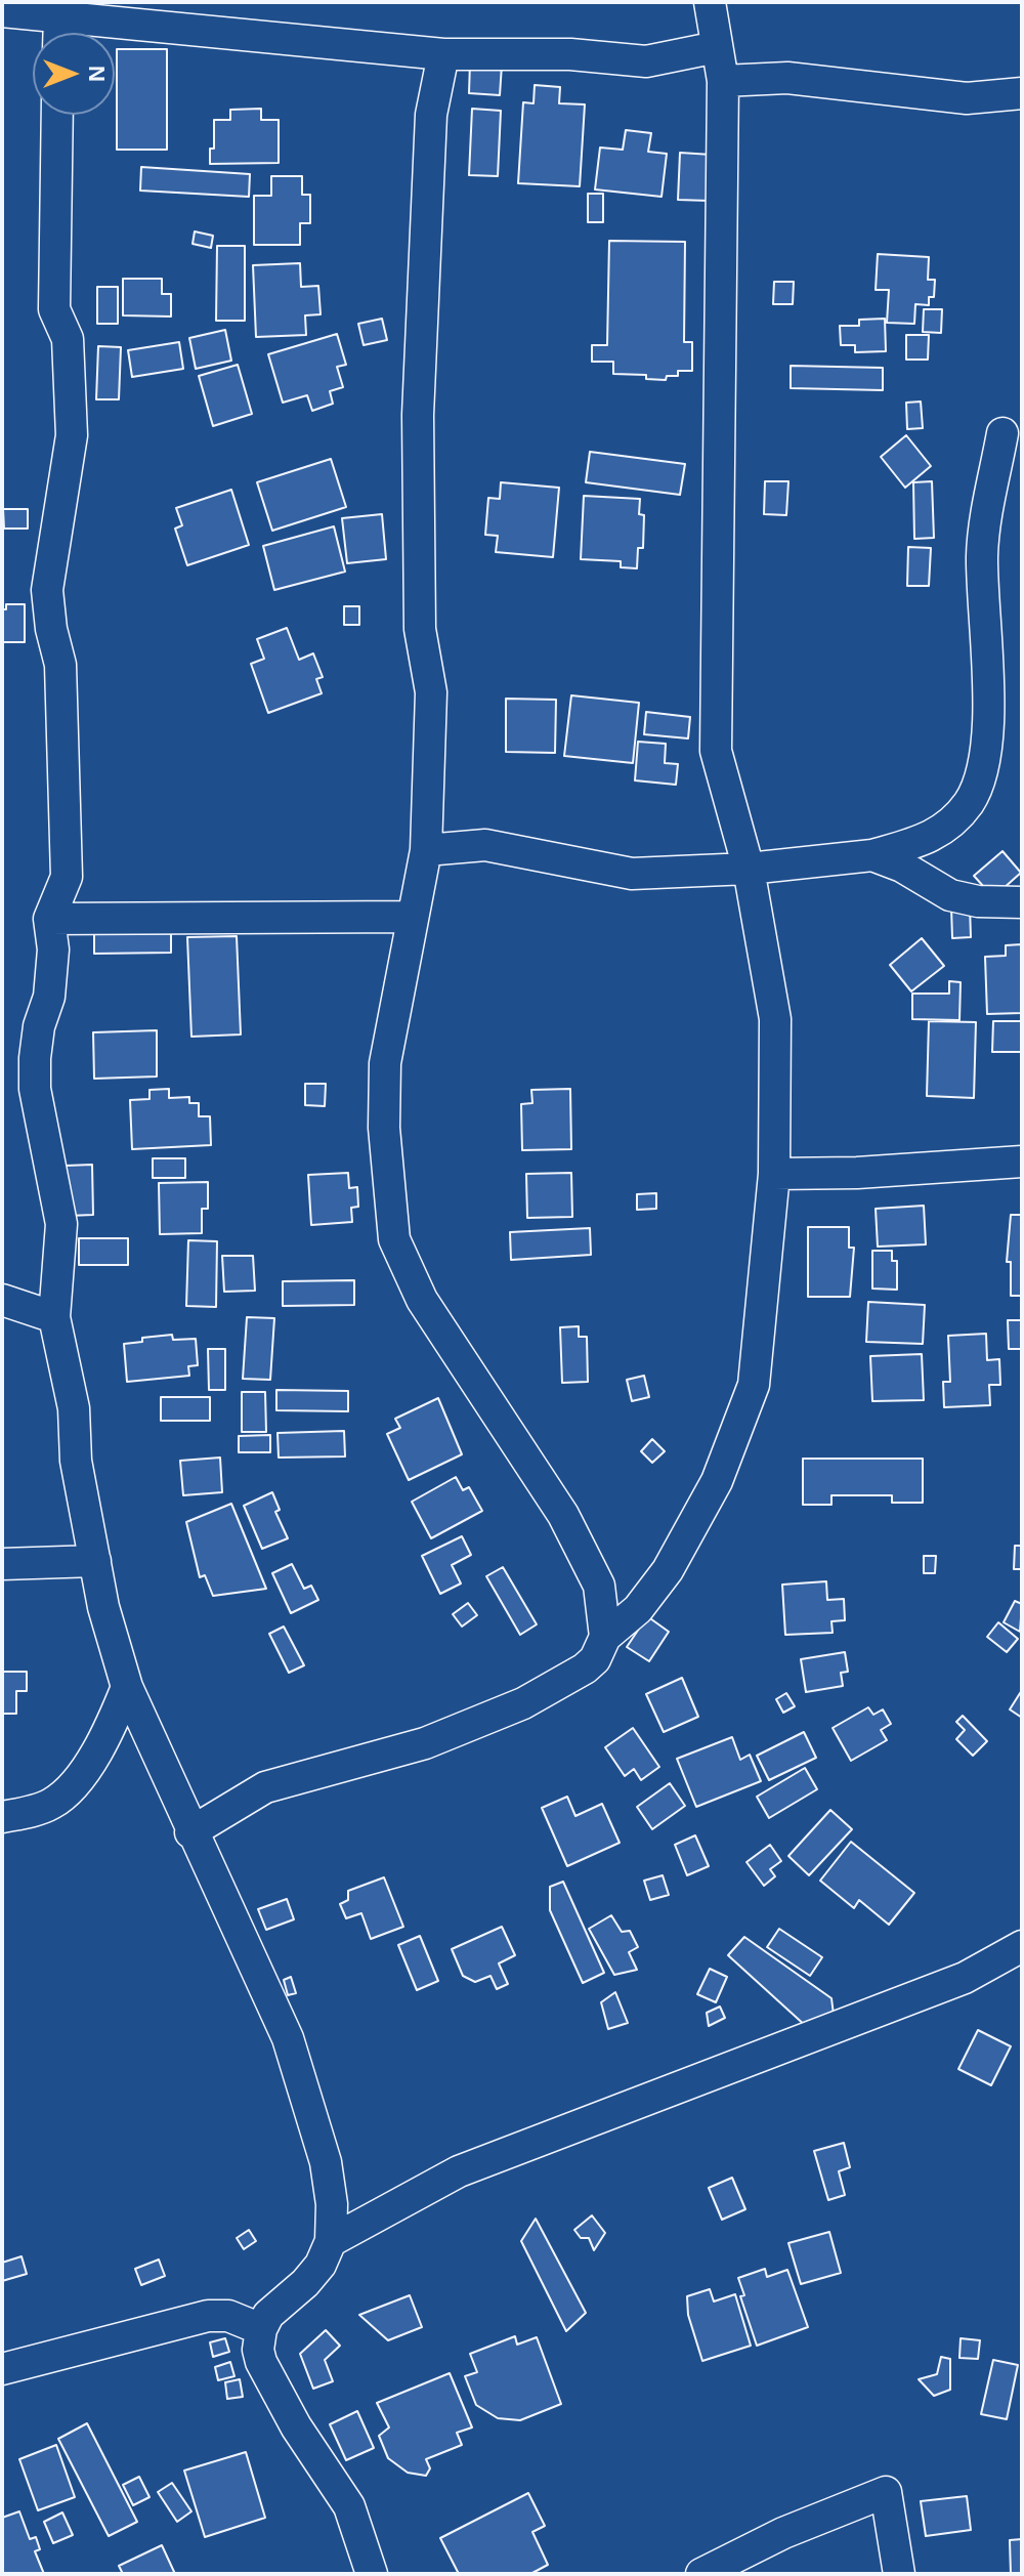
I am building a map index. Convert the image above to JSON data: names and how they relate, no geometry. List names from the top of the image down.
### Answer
{
  "north": "right"
}
